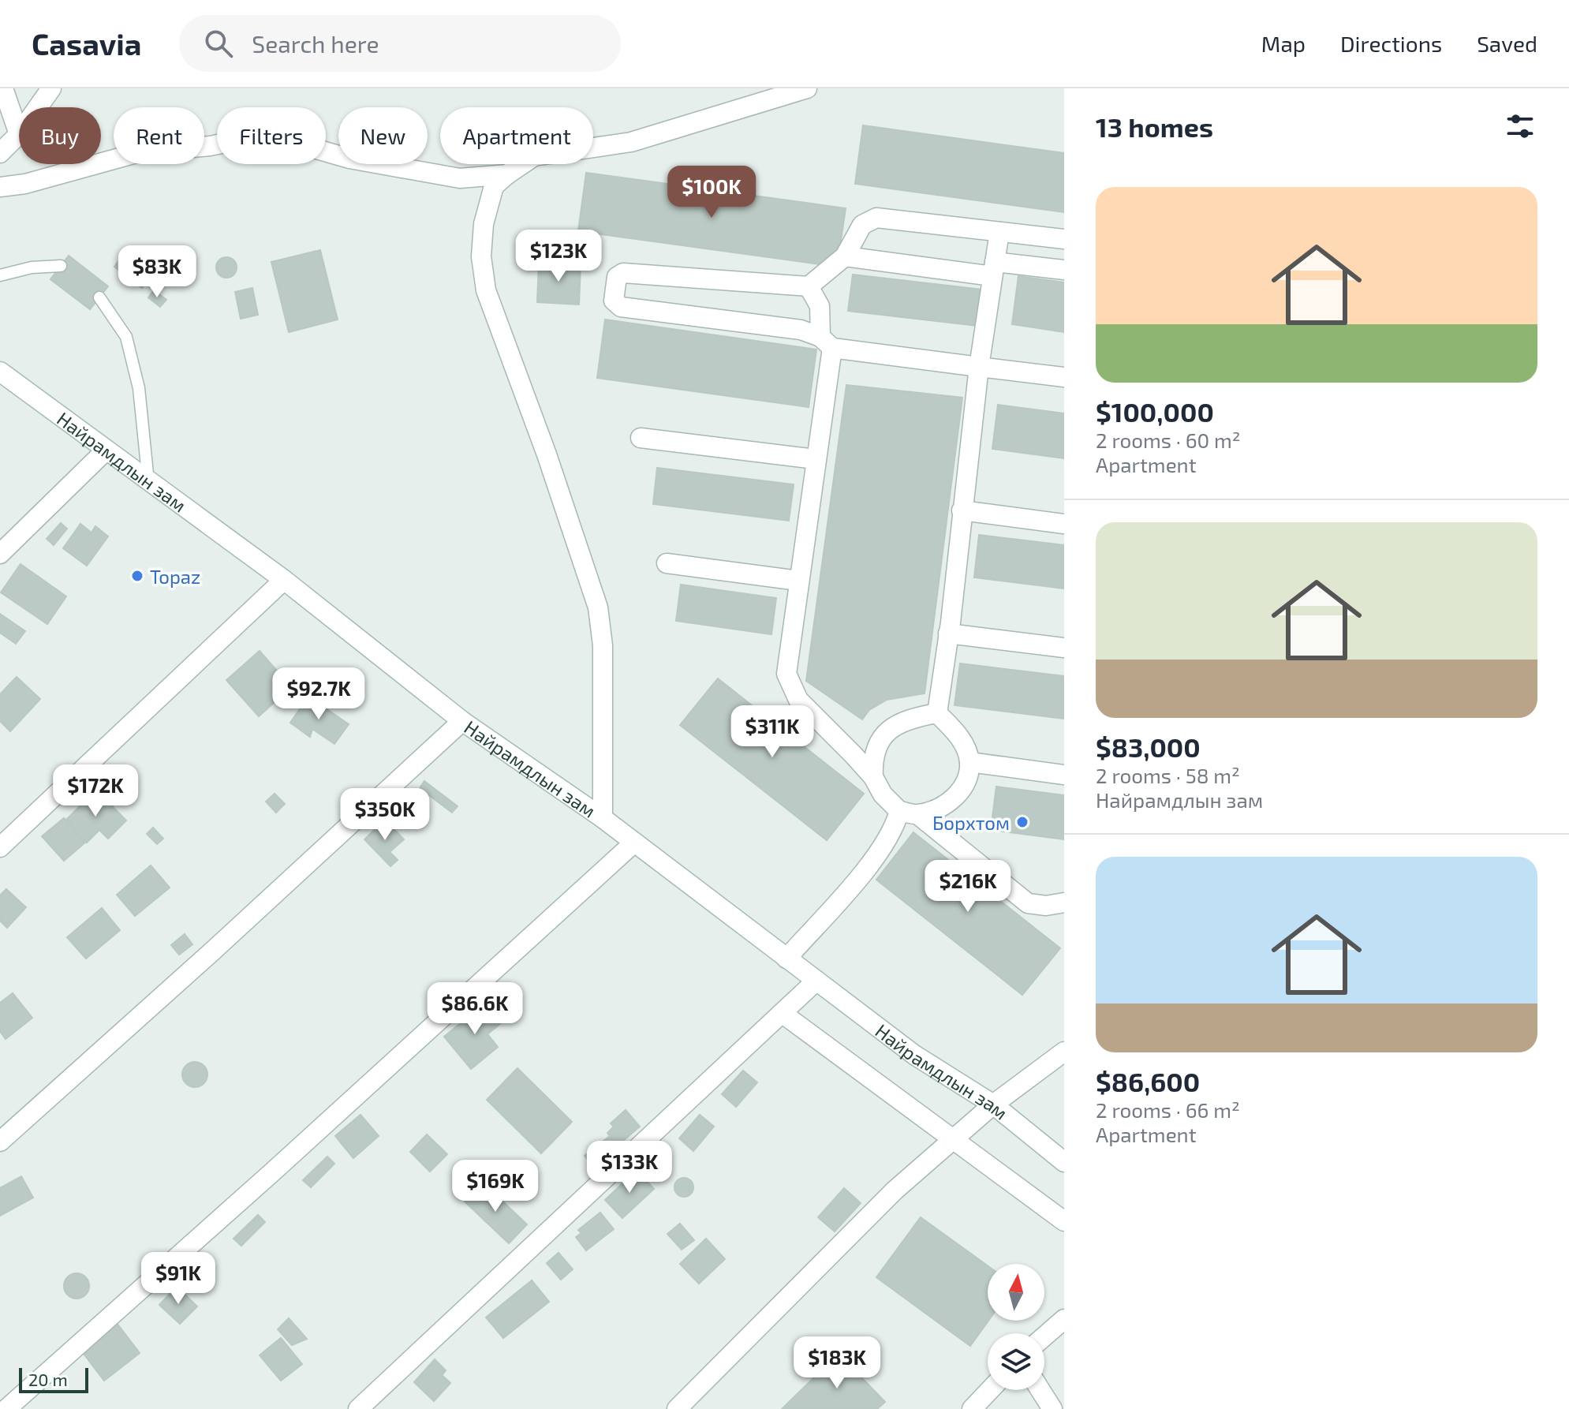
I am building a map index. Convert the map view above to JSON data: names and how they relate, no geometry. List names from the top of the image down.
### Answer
{
  "streets": {
    "street": ["Найрамдлын зам"]
  },
  "places": ["Topaz", "Борхтом"],
  "scale_bar": "20 m",
  "north": "top",
  "page": {
    "header": "Casavia",
    "search": "Search here",
    "nav": ["Map", "Directions", "Saved"],
    "heading": "13 homes",
    "chip": [
      "Buy",
      "Rent",
      "Filters",
      "New",
      "Apartment"
    ],
    "list": [
      {
        "name": "$100,000",
        "note": "2 rooms · 60 m² · Apartment"
      },
      {
        "name": "$83,000",
        "note": "2 rooms · 58 m² · Найрамдлын зам"
      },
      {
        "name": "$86,600",
        "note": "2 rooms · 66 m² · Apartment"
      }
    ],
    "price": [
      "$100K",
      "$123K",
      "$83K",
      "$92.7K",
      "$311K",
      "$172K",
      "$350K",
      "$216K",
      "$86.6K",
      "$133K",
      "$169K",
      "$91K",
      "$183K"
    ],
    "scale": "20 m"
  }
}
